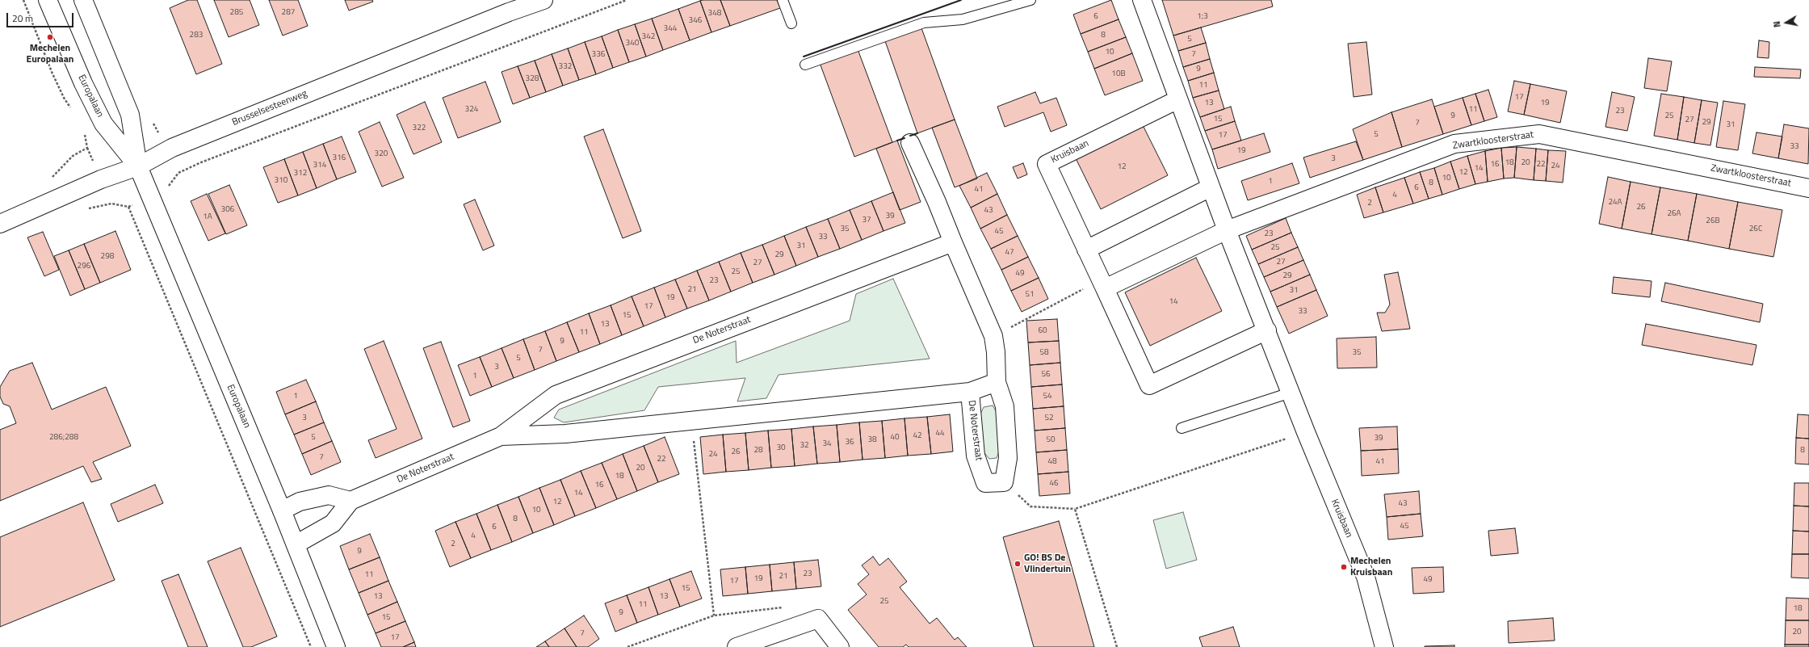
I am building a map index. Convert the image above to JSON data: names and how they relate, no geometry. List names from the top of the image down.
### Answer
{
  "streets": {
    "street": [
      "Europalaan",
      "Brusselsesteenweg",
      "Zwartkloosterstraat",
      "Kruisbaan",
      "De Noterstraat"
    ]
  },
  "crossings": [
    ["Europalaan", "Brusselsesteenweg"],
    ["Europalaan", "De Noterstraat"],
    ["Zwartkloosterstraat", "Kruisbaan"]
  ],
  "places": ["Mechelen Europalaan", "GO! BS De Vlindertuin", "Mechelen Kruisbaan"],
  "house_numbers": [
    "285",
    "287",
    "348",
    "6",
    "1;3",
    "346",
    "344",
    "283",
    "8",
    "342",
    "5",
    "340",
    "10",
    "336",
    "7",
    "332",
    "9",
    "10B",
    "328",
    "11",
    "17",
    "13",
    "19",
    "324",
    "11",
    "23",
    "9",
    "25",
    "15",
    "27",
    "29",
    "7",
    "31",
    "322",
    "5",
    "17",
    "33",
    "19",
    "320",
    "316",
    "3",
    "18",
    "20",
    "16",
    "22",
    "314",
    "24",
    "12",
    "14",
    "12",
    "312",
    "10",
    "310",
    "1",
    "8",
    "6",
    "41",
    "4",
    "24A",
    "2",
    "26",
    "306",
    "43",
    "26A",
    "39",
    "1A",
    "37",
    "26B",
    "35",
    "26C",
    "45",
    "23",
    "33",
    "31",
    "25",
    "47",
    "29",
    "298",
    "27",
    "27",
    "296",
    "25",
    "49",
    "29",
    "23",
    "21",
    "31",
    "51",
    "19",
    "14",
    "17",
    "33",
    "15",
    "13",
    "60",
    "11",
    "9",
    "7",
    "58",
    "35",
    "5",
    "3",
    "56",
    "1",
    "1",
    "54",
    "3",
    "52",
    "44",
    "42",
    "286;288",
    "5",
    "40",
    "39",
    "38",
    "50",
    "36",
    "34",
    "32",
    "30",
    "28",
    "8",
    "26",
    "24",
    "7",
    "22",
    "48",
    "41",
    "20",
    "18",
    "46",
    "16",
    "14",
    "12",
    "43",
    "10",
    "8",
    "45",
    "6",
    "4",
    "2",
    "9",
    "23",
    "11",
    "21",
    "19",
    "49",
    "17",
    "15",
    "13",
    "13",
    "25",
    "11",
    "18",
    "9",
    "15",
    "20",
    "7",
    "17"
  ],
  "scale_bar": "20 m",
  "north": "left"
}
